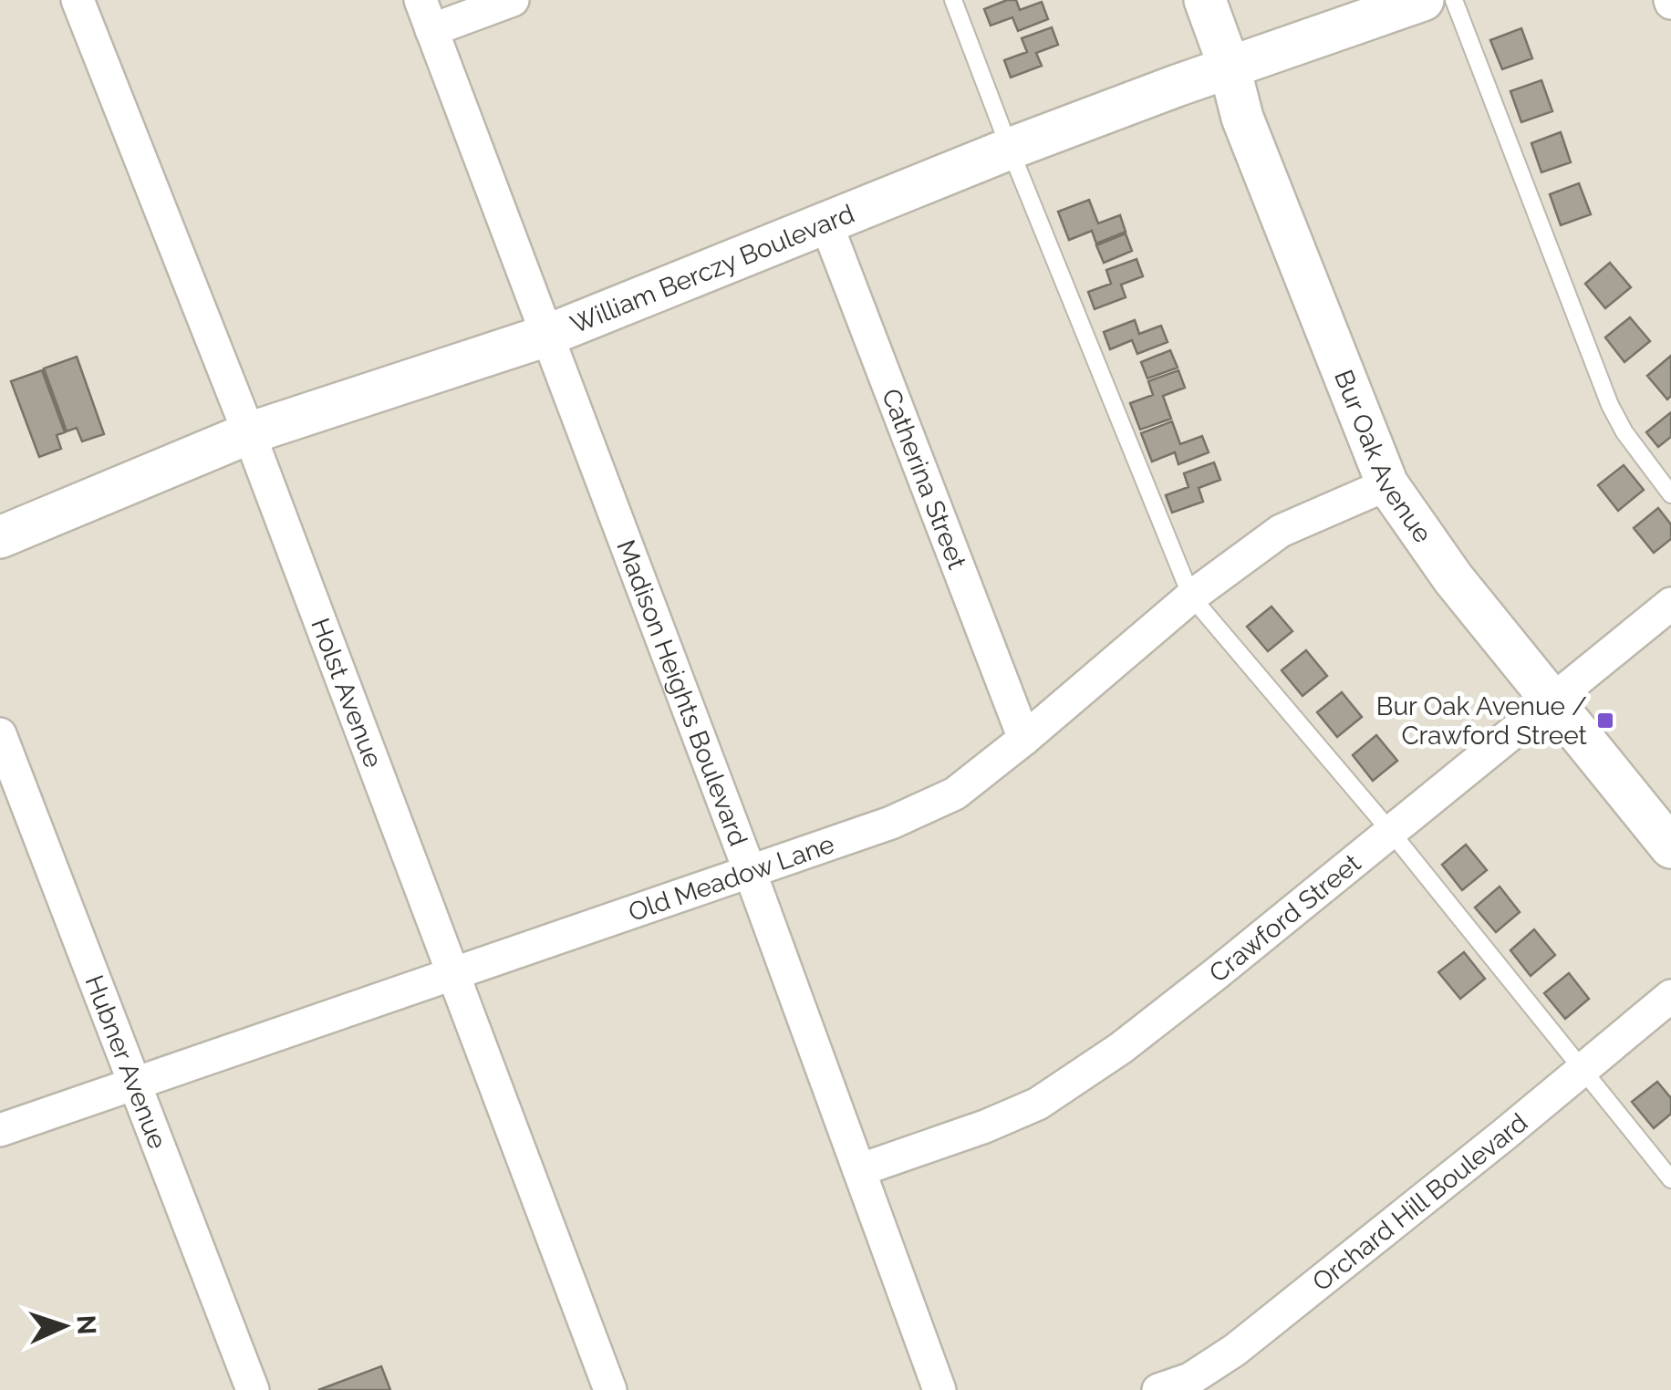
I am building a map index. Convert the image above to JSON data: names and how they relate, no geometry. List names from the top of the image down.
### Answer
{
  "streets": {
    "street": [
      "William Berczy Boulevard",
      "Bur Oak Avenue",
      "Catherina Street",
      "Holst Avenue",
      "Madison Heights Boulevard",
      "Old Meadow Lane",
      "Crawford Street",
      "Hubner Avenue",
      "Orchard Hill Boulevard"
    ]
  },
  "crossings": [
    ["William Berczy Boulevard", "Bur Oak Avenue"],
    ["William Berczy Boulevard", "Catherina Street"],
    ["William Berczy Boulevard", "Holst Avenue"],
    ["William Berczy Boulevard", "Madison Heights Boulevard"],
    ["Bur Oak Avenue", "Old Meadow Lane"],
    ["Bur Oak Avenue", "Crawford Street"],
    ["Catherina Street", "Old Meadow Lane"],
    ["Holst Avenue", "Old Meadow Lane"],
    ["Madison Heights Boulevard", "Old Meadow Lane"],
    ["Madison Heights Boulevard", "Crawford Street"],
    ["Old Meadow Lane", "Hubner Avenue"]
  ],
  "places": {
    "transit": ["Bur Oak Avenue / Crawford Street"]
  },
  "north": "right"
}
